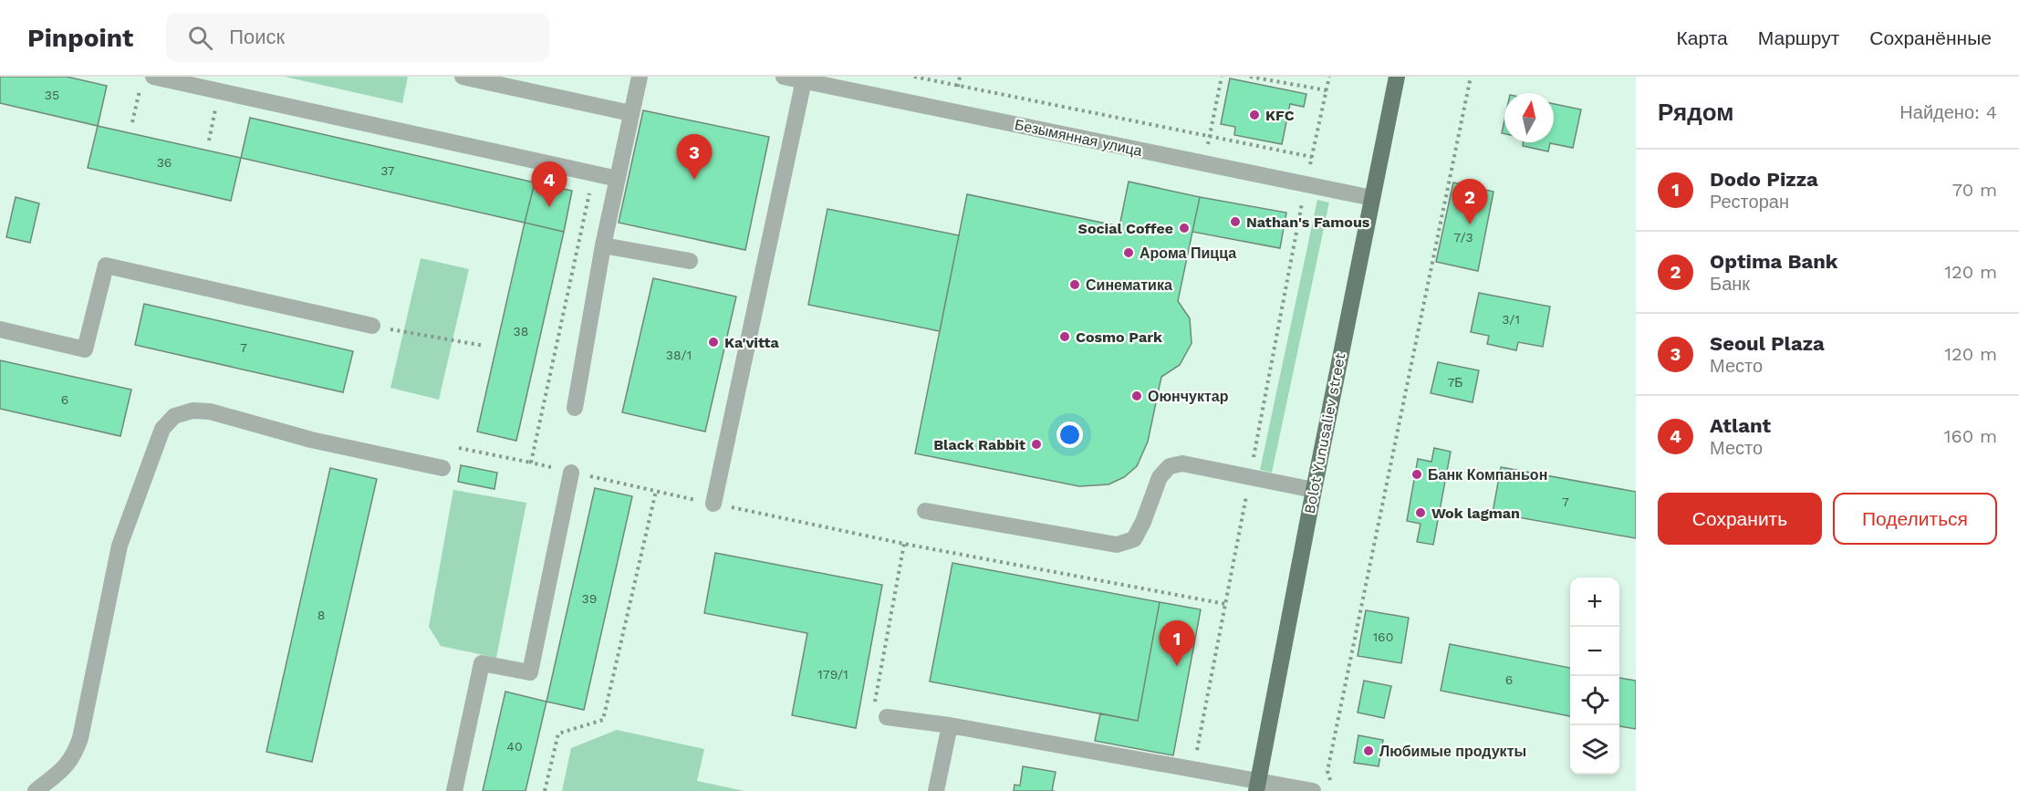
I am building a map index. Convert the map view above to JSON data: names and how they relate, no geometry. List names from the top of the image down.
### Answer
{
  "streets": {
    "main road": ["Bolot Yunusaliev street"],
    "street": ["Безымянная улица"]
  },
  "crossings": [
    ["Безымянная улица", "Bolot Yunusaliev street"]
  ],
  "places": [
    "KFC",
    "Nathan's Famous",
    "Social Coffee",
    "Арома Пицца",
    "Синематика",
    "Cosmo Park",
    "Ka'vitta",
    "Оюнчуктар",
    "Black Rabbit",
    "Банк Компаньон",
    "Wok lagman",
    "Любимые продукты"
  ],
  "house_numbers": [
    "35",
    "36",
    "37",
    "7/3",
    "3/1",
    "38",
    "7",
    "38/1",
    "7Б",
    "6",
    "7",
    "39",
    "8",
    "160",
    "179/1",
    "6",
    "40"
  ],
  "north": "top",
  "page": {
    "header": "Pinpoint",
    "search": "Поиск",
    "nav": ["Карта", "Маршрут", "Сохранённые"],
    "heading": ["Рядом", "Найдено: 4"],
    "pins": [
      "3",
      "4",
      "2",
      "1"
    ],
    "list": [
      {
        "mark": "1",
        "name": "Dodo Pizza",
        "note": "Ресторан",
        "value": "70 m"
      },
      {
        "mark": "2",
        "name": "Optima Bank",
        "note": "Банк",
        "value": "120 m"
      },
      {
        "mark": "3",
        "name": "Seoul Plaza",
        "note": "Место",
        "value": "120 m"
      },
      {
        "mark": "4",
        "name": "Atlant",
        "note": "Место",
        "value": "160 m"
      }
    ],
    "buttons": ["Сохранить", "Поделиться"],
    "map_buttons": ["+", "−"]
  }
}
